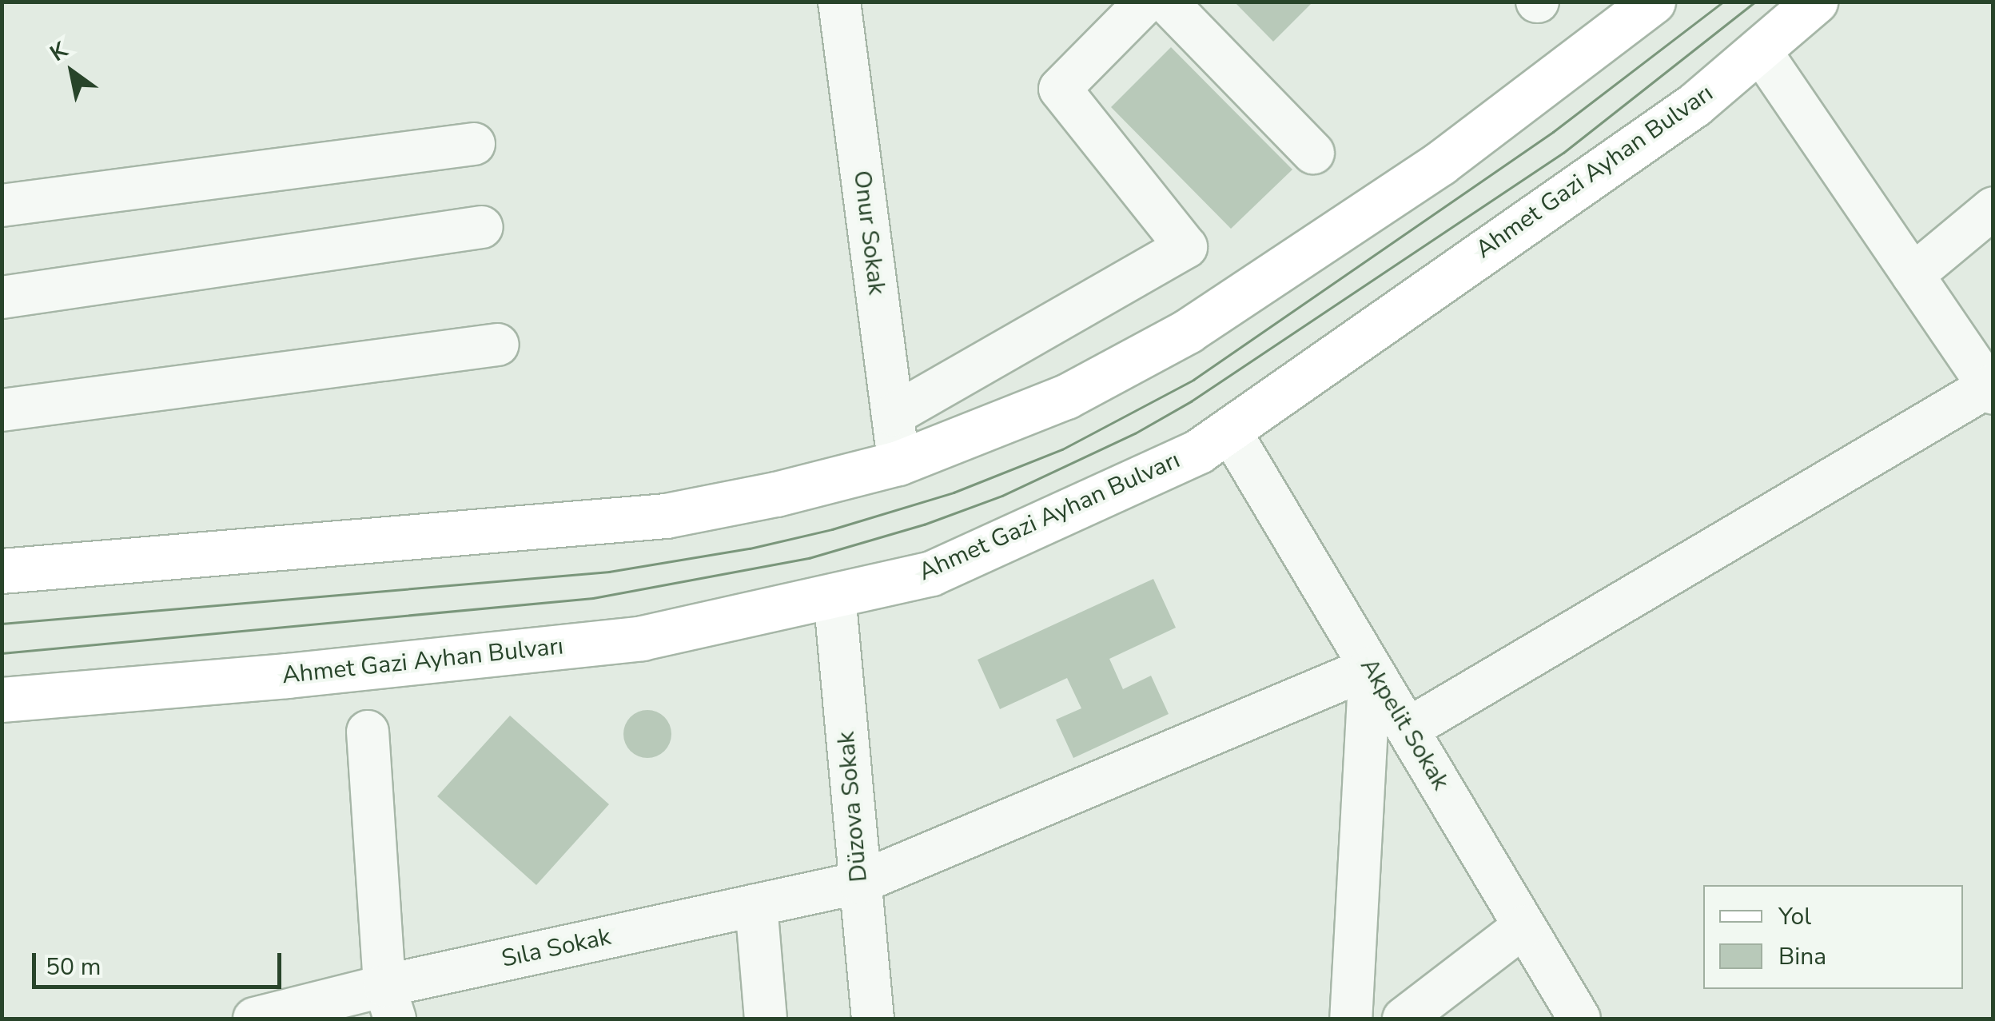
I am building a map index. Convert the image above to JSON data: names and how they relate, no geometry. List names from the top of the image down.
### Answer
{
  "streets": {
    "main road": ["Ahmet Gazi Ayhan Bulvarı"],
    "street": [
      "Onur Sokak",
      "Akpelit Sokak",
      "Düzova Sokak",
      "Sıla Sokak"
    ]
  },
  "crossings": [
    ["Ahmet Gazi Ayhan Bulvarı", "Akpelit Sokak"],
    ["Ahmet Gazi Ayhan Bulvarı", "Düzova Sokak"],
    ["Akpelit Sokak", "Sıla Sokak"],
    ["Düzova Sokak", "Sıla Sokak"]
  ],
  "legend": ["Yol", "Bina"],
  "scale_bar": "50 m",
  "north": "top left"
}
